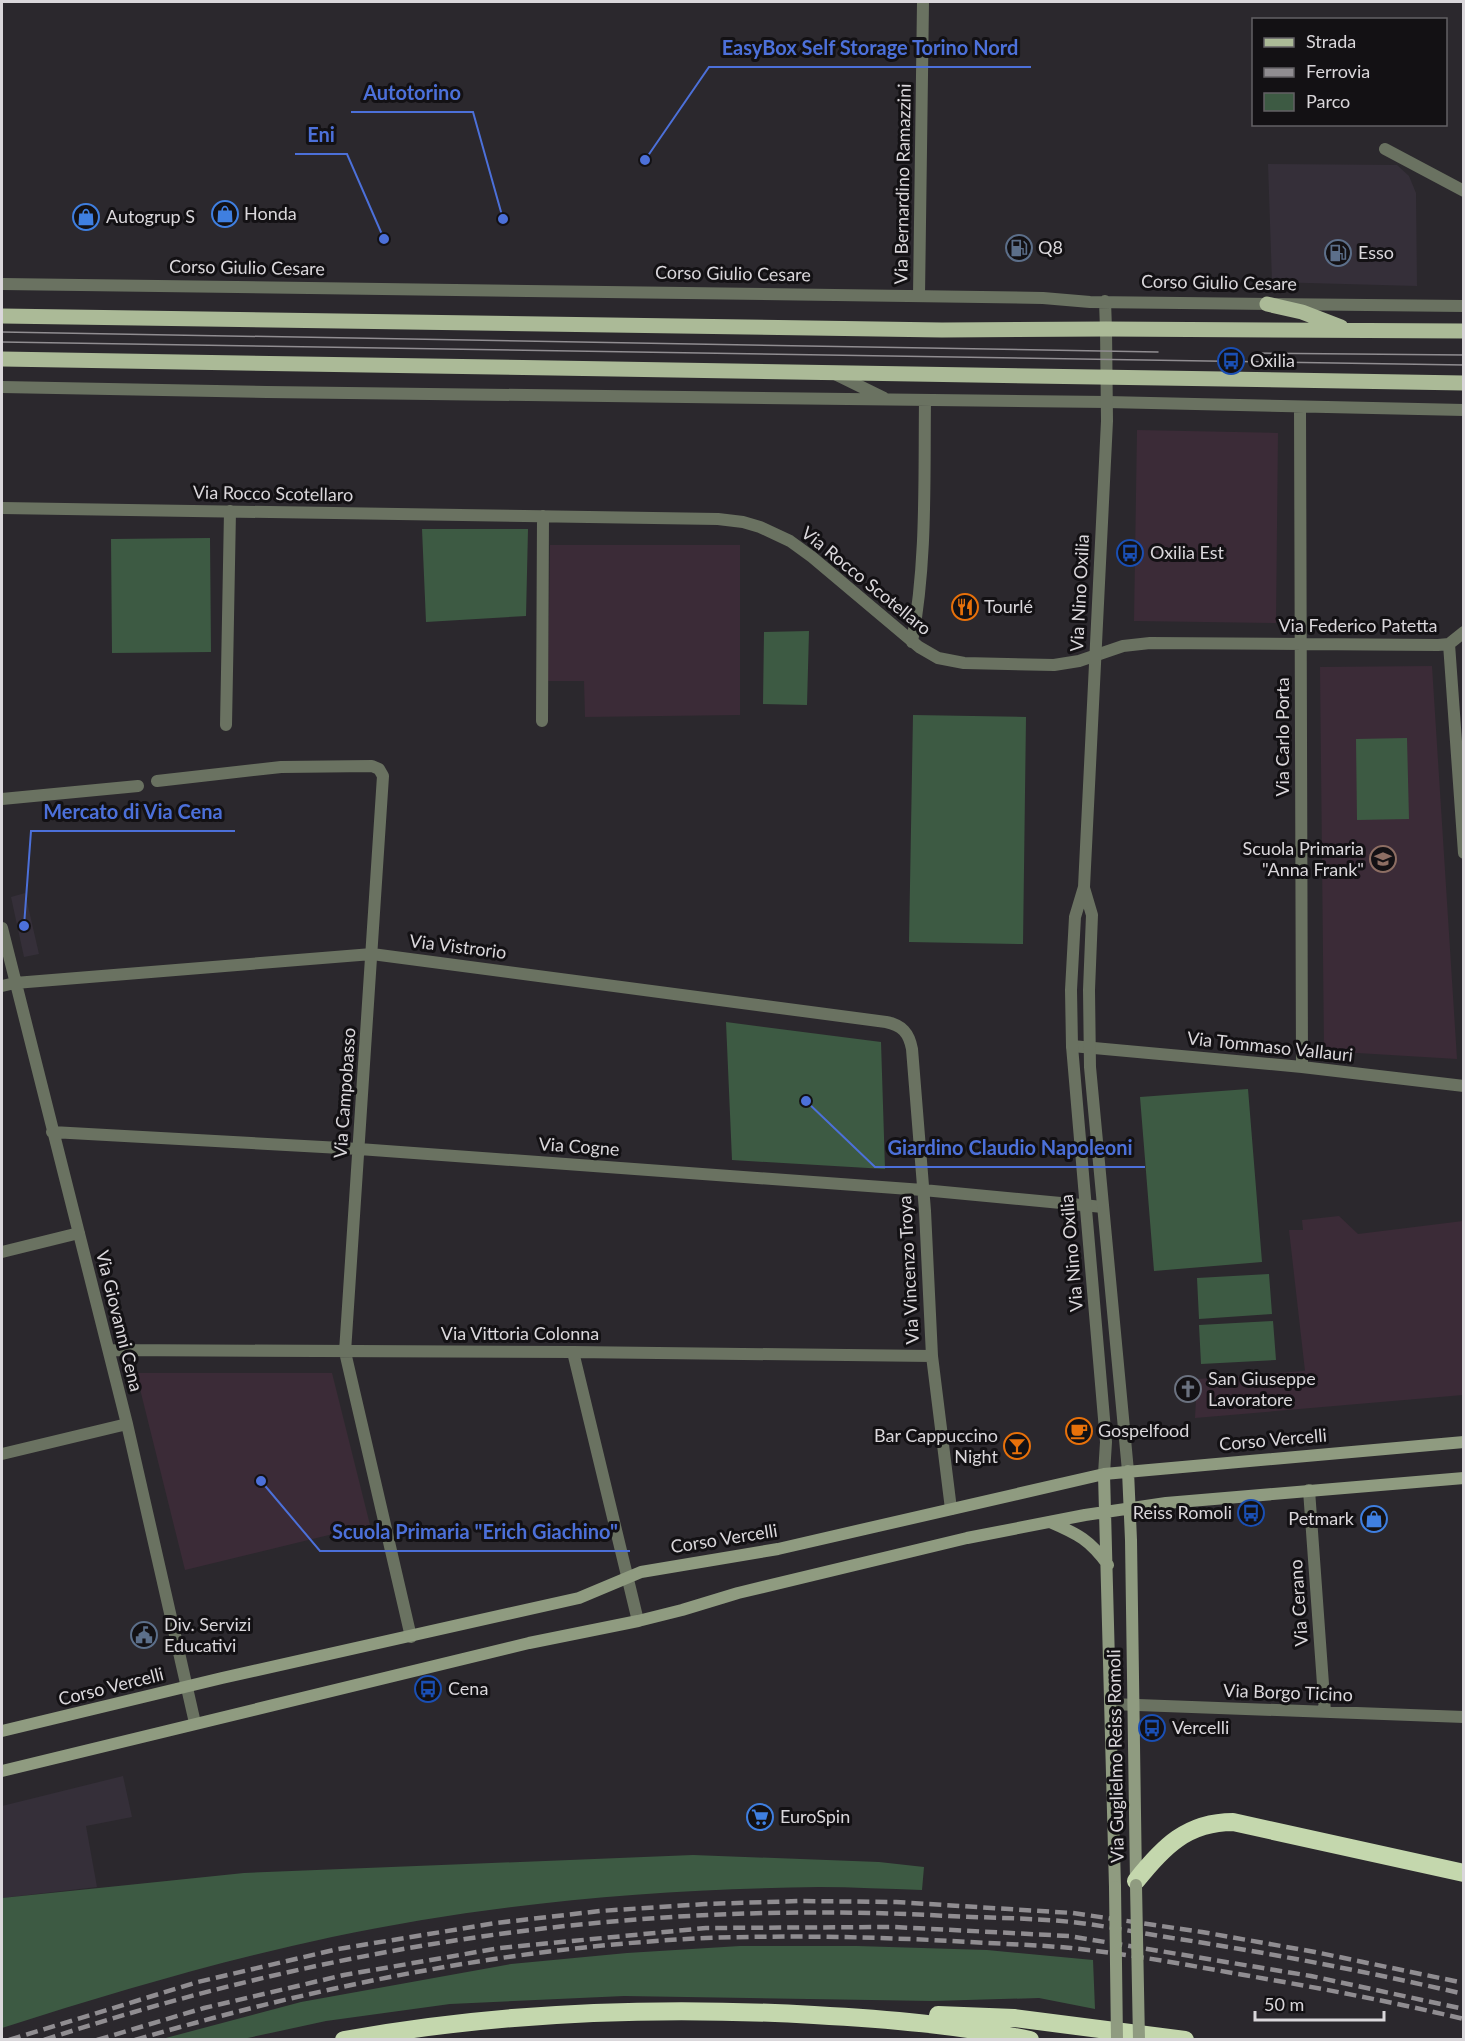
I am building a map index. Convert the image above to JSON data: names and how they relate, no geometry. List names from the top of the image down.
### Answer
{
  "streets": {
    "main road": ["Corso Vercelli", "Via Guglielmo Reiss Romoli"],
    "street": [
      "Via Bernardino Ramazzini",
      "Corso Giulio Cesare",
      "Via Rocco Scotellaro",
      "Via Nino Oxilia",
      "Via Federico Patetta",
      "Via Carlo Porta",
      "Via Vistrorio",
      "Via Tommaso Vallauri",
      "Via Campobasso",
      "Via Cogne",
      "Via Vincenzo Troya",
      "Via Giovanni Cena",
      "Via Vittoria Colonna",
      "Via Cerano",
      "Via Borgo Ticino"
    ]
  },
  "crossings": [
    ["Via Bernardino Ramazzini", "Corso Giulio Cesare"],
    ["Corso Giulio Cesare", "Via Nino Oxilia"],
    ["Via Rocco Scotellaro", "Via Nino Oxilia"],
    ["Via Rocco Scotellaro", "Via Federico Patetta"],
    ["Via Nino Oxilia", "Via Federico Patetta"],
    ["Via Nino Oxilia", "Via Tommaso Vallauri"],
    ["Via Nino Oxilia", "Via Cogne"],
    ["Via Nino Oxilia", "Corso Vercelli"],
    ["Via Nino Oxilia", "Via Guglielmo Reiss Romoli"],
    ["Via Federico Patetta", "Via Carlo Porta"],
    ["Via Carlo Porta", "Via Tommaso Vallauri"],
    ["Via Vistrorio", "Via Campobasso"],
    ["Via Vistrorio", "Via Vincenzo Troya"],
    ["Via Vistrorio", "Via Giovanni Cena"],
    ["Via Campobasso", "Via Cogne"],
    ["Via Campobasso", "Via Vittoria Colonna"],
    ["Via Campobasso", "Corso Vercelli"],
    ["Via Cogne", "Via Vincenzo Troya"],
    ["Via Cogne", "Via Giovanni Cena"],
    ["Via Vincenzo Troya", "Via Vittoria Colonna"],
    ["Via Vincenzo Troya", "Corso Vercelli"],
    ["Via Giovanni Cena", "Via Vittoria Colonna"],
    ["Via Giovanni Cena", "Corso Vercelli"],
    ["Corso Vercelli", "Via Guglielmo Reiss Romoli"],
    ["Via Cerano", "Via Borgo Ticino"],
    ["Via Borgo Ticino", "Via Guglielmo Reiss Romoli"]
  ],
  "places": {
    "other": [
      "EasyBox Self Storage Torino Nord",
      "Autotorino",
      "Eni",
      "Mercato di Via Cena",
      "Giardino Claudio Napoleoni",
      "Scuola Primaria \"Erich Giachino\""
    ],
    "shop": ["Honda", "Autogrup S", "Petmark"],
    "fuel station": ["Q8", "Esso"],
    "bus stop": [
      "Oxilia",
      "Oxilia Est",
      "Reiss Romoli",
      "Cena",
      "Vercelli"
    ],
    "restaurant": ["Tourlé"],
    "school or university": ["Scuola Primaria \"Anna Frank\""],
    "church": ["San Giuseppe Lavoratore"],
    "cafe": ["Gospelfood"],
    "bar": ["Bar Cappuccino Night"],
    "public building": ["Div. Servizi Educativi"],
    "supermarket": ["EuroSpin"]
  },
  "legend": ["Strada", "Ferrovia", "Parco"],
  "scale_bar": "50 m"
}
